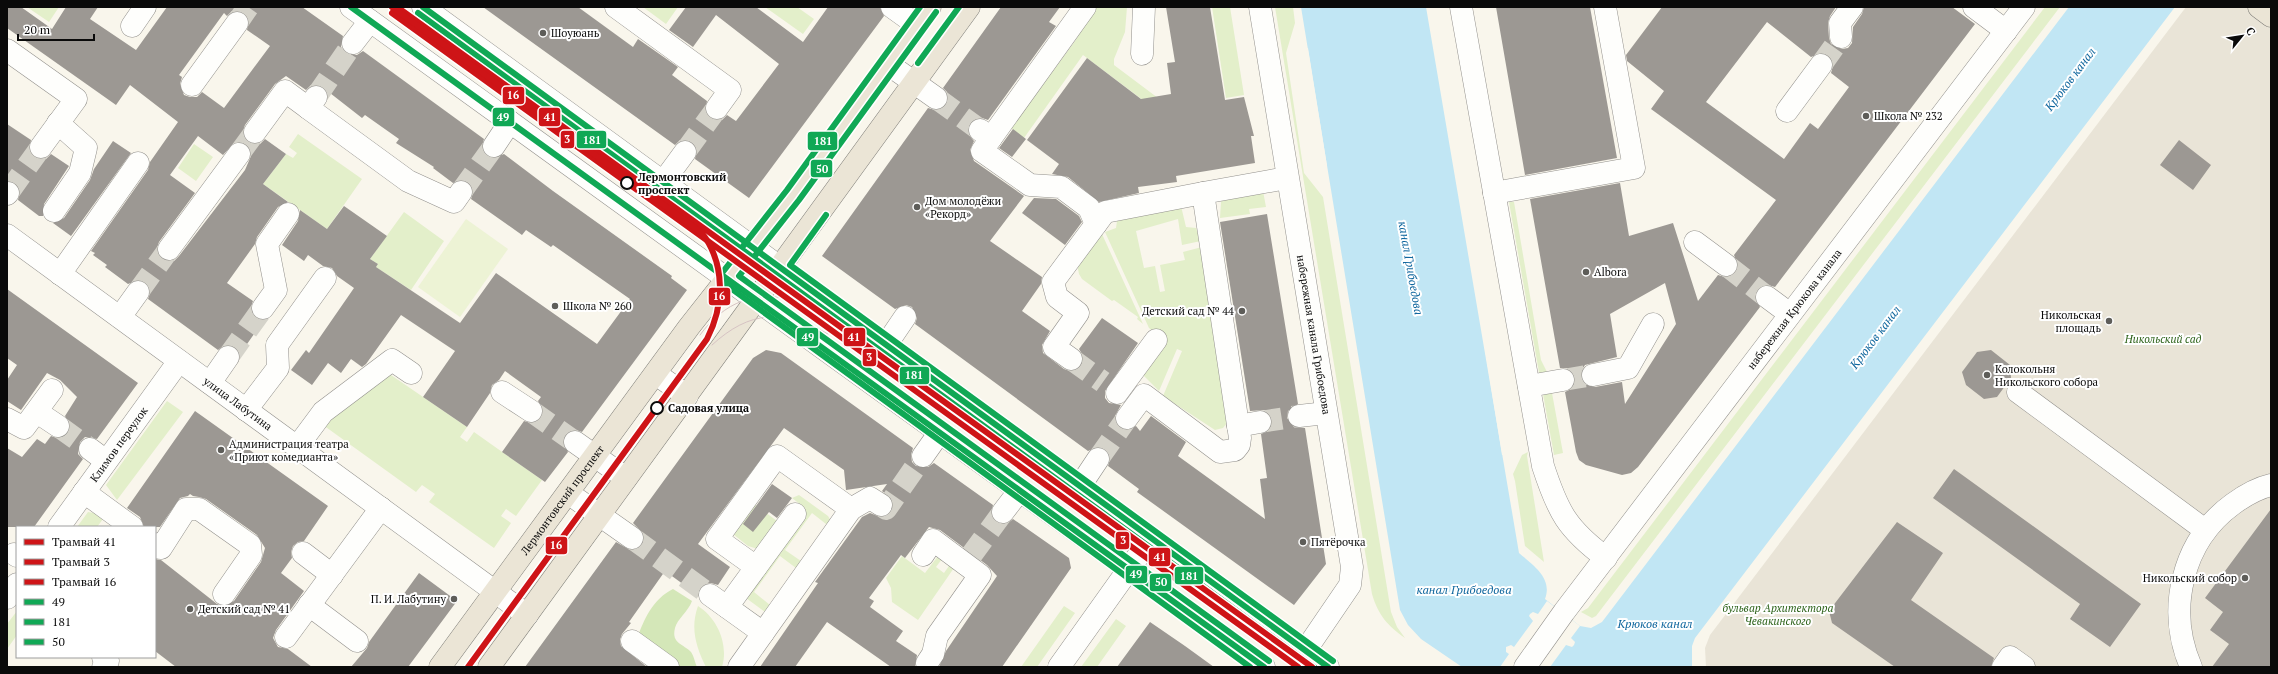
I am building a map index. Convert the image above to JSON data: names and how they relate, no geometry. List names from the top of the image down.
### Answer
{
  "streets": {
    "main road": ["Лермонтовский проспект"],
    "street": [
      "набережная Крюкова канала",
      "набережная канала Грибоедова",
      "улица Лабутина",
      "Климов переулок"
    ]
  },
  "crossings": [
    ["улица Лабутина", "Климов переулок"],
    ["улица Лабутина", "Лермонтовский проспект"]
  ],
  "water": ["Крюков канал", "канал Грибоедова"],
  "parks": ["Никольский сад", "бульвар Архитектора Чевакинского"],
  "places": [
    "Шоуюань",
    "Школа № 232",
    "Лермонтовский проспект",
    "Дом молодёжи «Рекорд»",
    "Albora",
    "Школа № 260",
    "Детский сад № 44",
    "Никольская площадь",
    "Колокольня Никольского собора",
    "Садовая улица",
    "Администрация театра «Приют комедианта»",
    "Пятёрочка",
    "Никольский собор",
    "П. И. Лабутину",
    "Детский сад № 41"
  ],
  "lines": [
    "tram line 41",
    "tram line 16",
    "transit line 49",
    "transit line 181",
    "transit line 50",
    "tram line 3"
  ],
  "legend": [
    "Трамвай 41",
    "Трамвай 3",
    "Трамвай 16",
    "49",
    "181",
    "50"
  ],
  "scale_bar": "20 m",
  "north": "top right"
}
